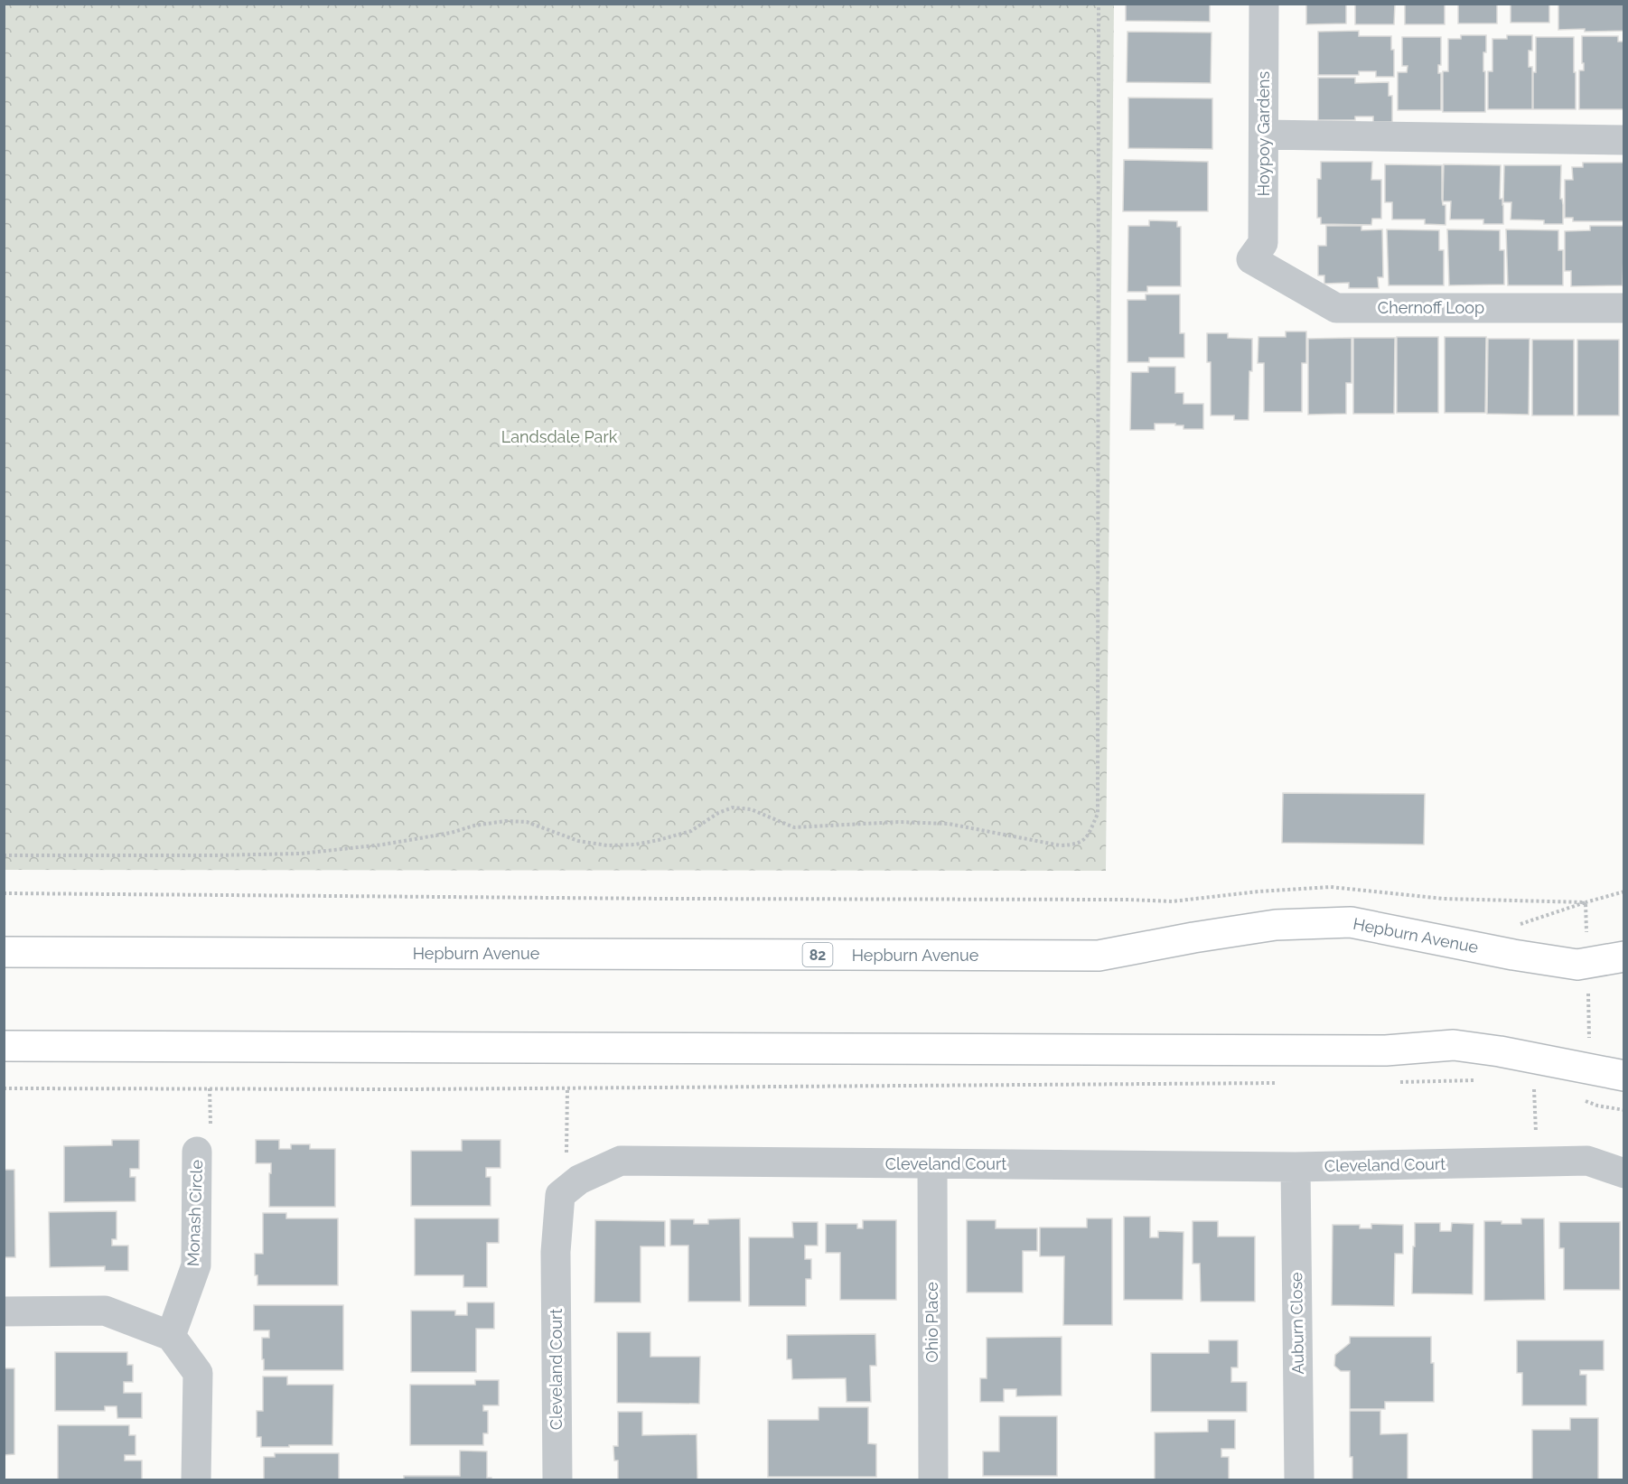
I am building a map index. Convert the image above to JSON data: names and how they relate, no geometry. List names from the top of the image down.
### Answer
{
  "streets": {
    "main road": ["Hepburn Avenue", "82"],
    "street": [
      "Hoypoy Gardens",
      "Chernoff Loop",
      "Cleveland Court",
      "Monash Circle",
      "Ohio Place",
      "Auburn Close"
    ]
  },
  "crossings": [
    ["Hoypoy Gardens", "Chernoff Loop"],
    ["Cleveland Court", "Ohio Place"],
    ["Cleveland Court", "Auburn Close"]
  ],
  "parks": ["Landsdale Park"]
}
